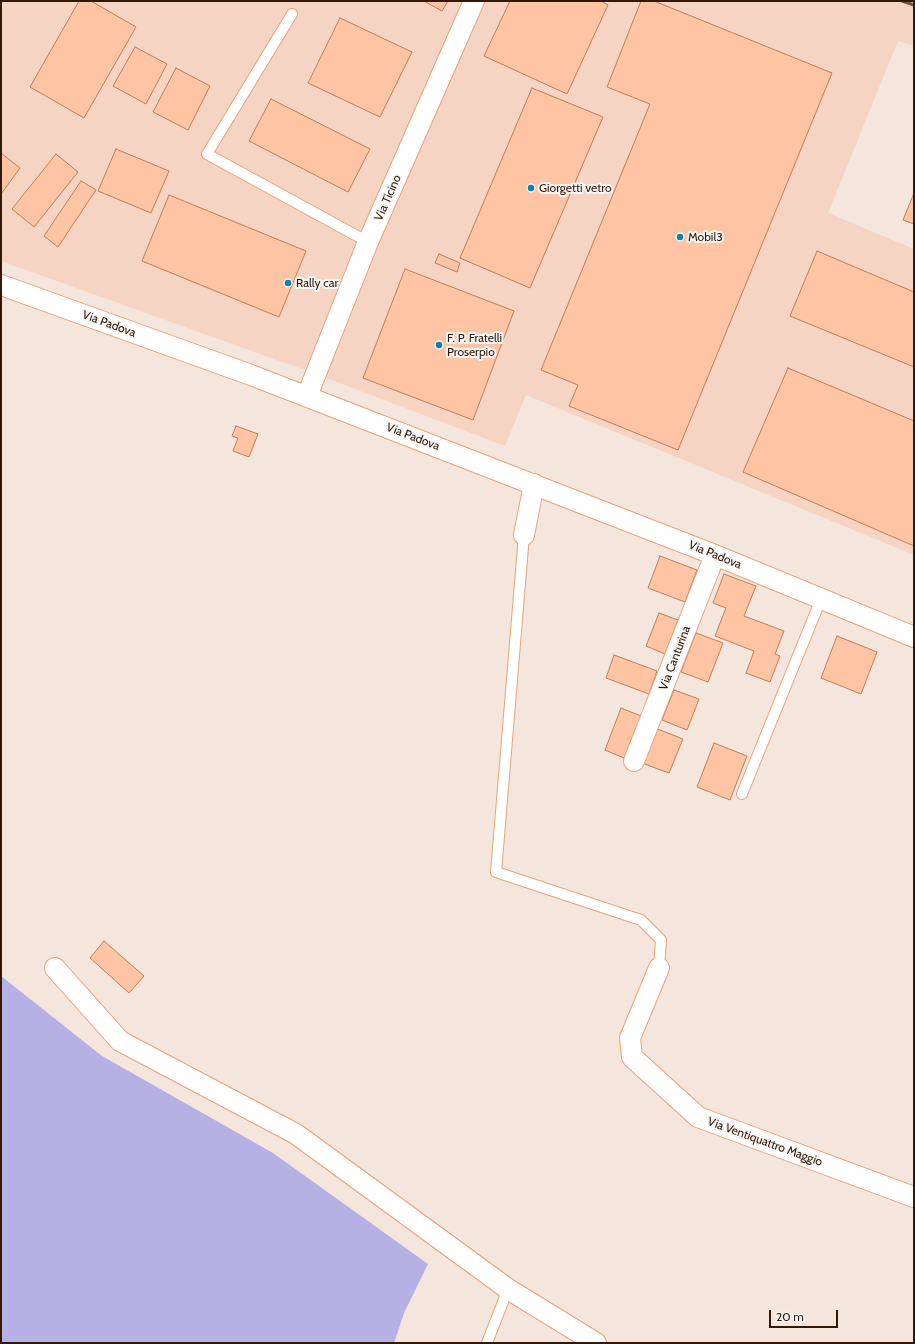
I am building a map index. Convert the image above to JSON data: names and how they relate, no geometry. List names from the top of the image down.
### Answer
{
  "streets": {
    "street": [
      "Via Ticino",
      "Via Padova",
      "Via Canturina",
      "Via Ventiquattro Maggio"
    ]
  },
  "crossings": [
    ["Via Ticino", "Via Padova"],
    ["Via Padova", "Via Canturina"]
  ],
  "places": [
    "Giorgetti vetro",
    "Mobil3",
    "Rally car",
    "F. P. Fratelli Proserpio"
  ],
  "scale_bar": "20 m"
}
